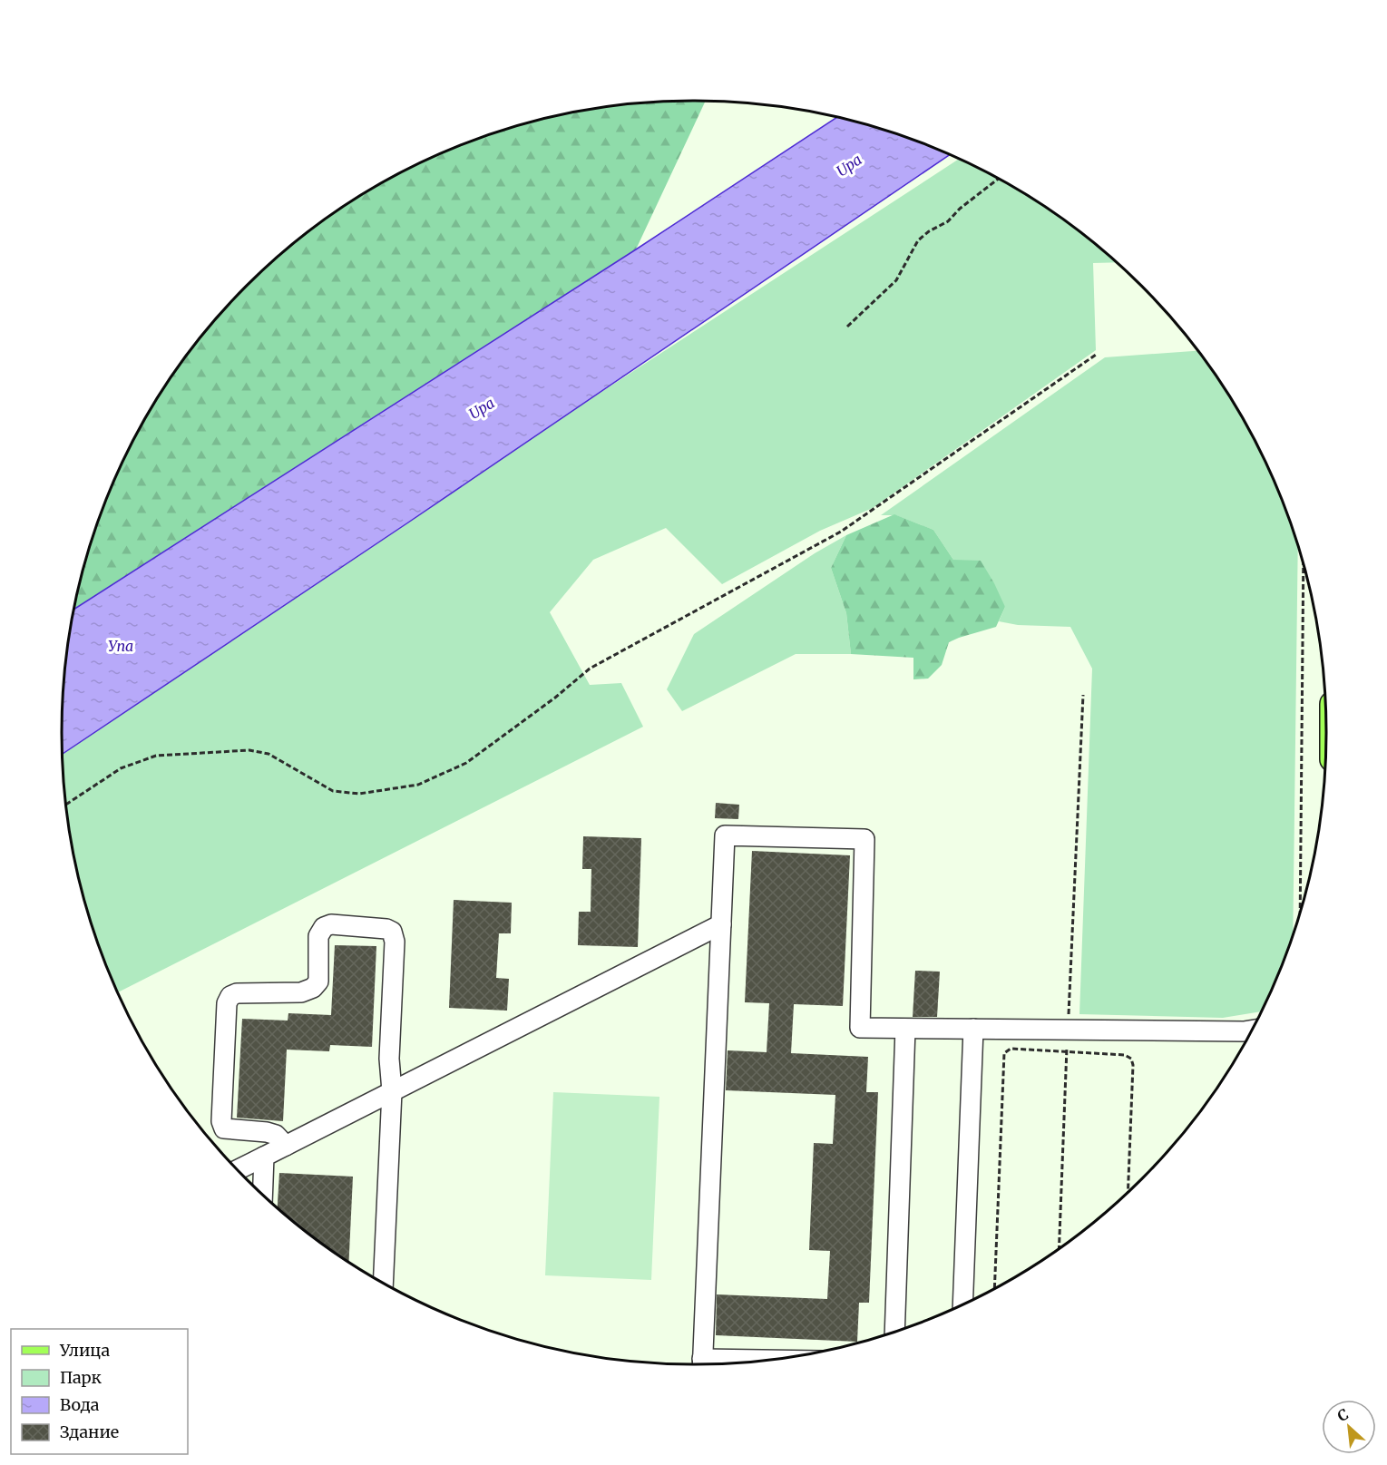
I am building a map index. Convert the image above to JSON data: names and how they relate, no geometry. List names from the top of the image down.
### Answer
{
  "water": ["Upa", "Упа"],
  "legend": [
    "Улица",
    "Парк",
    "Вода",
    "Здание"
  ],
  "north": "top left"
}
